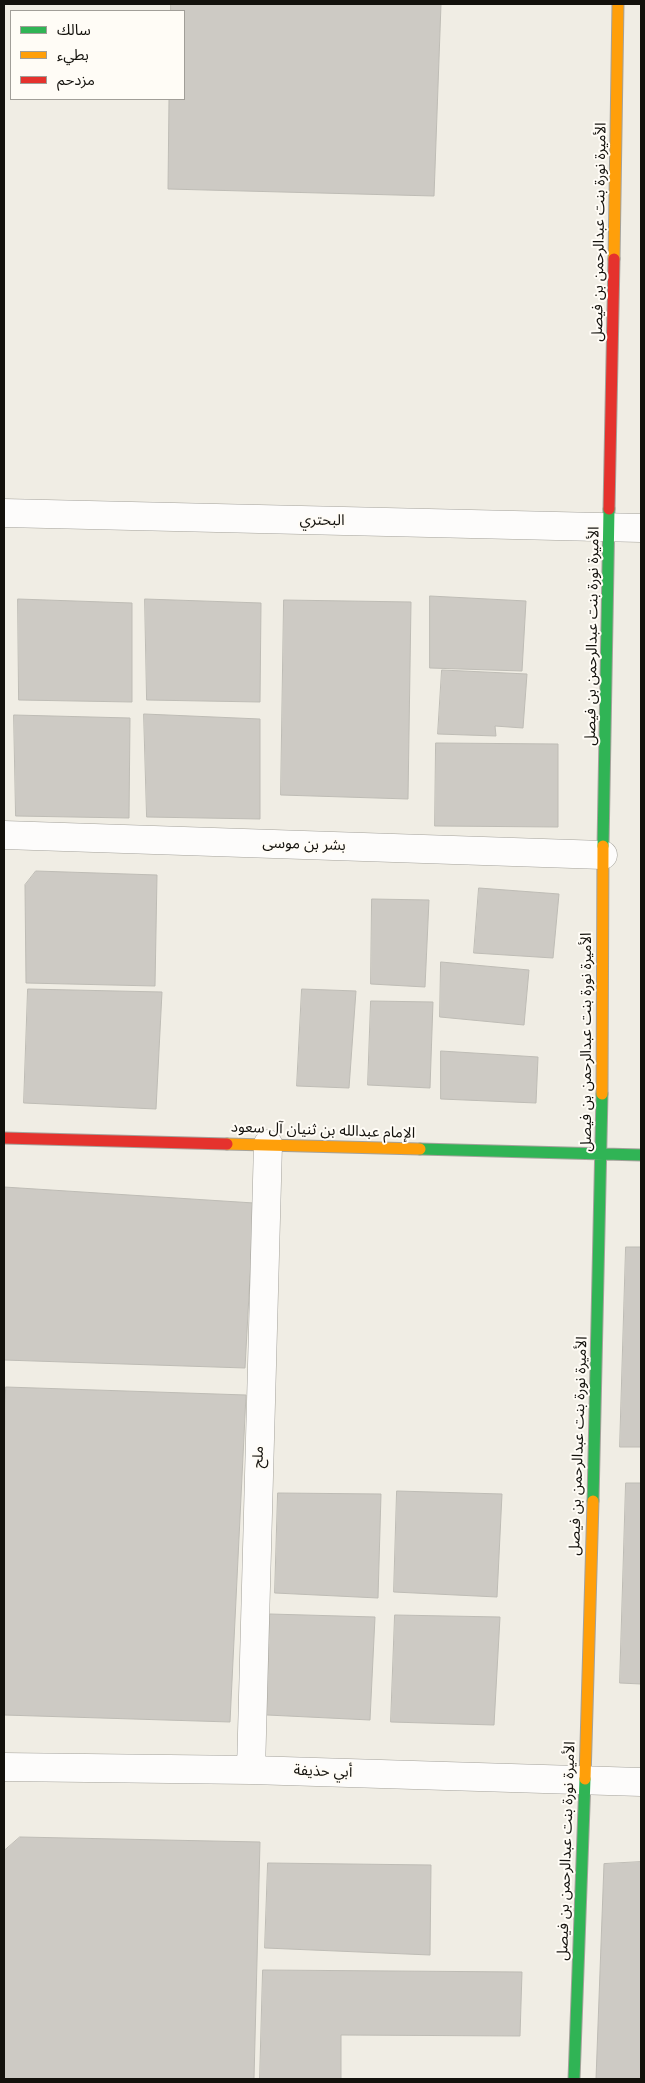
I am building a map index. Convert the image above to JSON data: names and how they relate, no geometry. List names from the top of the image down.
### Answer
{
  "streets": {
    "street": [
      "الأميرة نورة بنت عبدالرحمن بن فيصل",
      "البحتري",
      "بشر بن موسى",
      "الإمام عبدالله بن ثنيان آل سعود",
      "ملح",
      "أبي حذيفة"
    ]
  },
  "crossings": [
    ["الأميرة نورة بنت عبدالرحمن بن فيصل", "البحتري"],
    ["الأميرة نورة بنت عبدالرحمن بن فيصل", "بشر بن موسى"],
    ["الأميرة نورة بنت عبدالرحمن بن فيصل", "الإمام عبدالله بن ثنيان آل سعود"],
    ["الأميرة نورة بنت عبدالرحمن بن فيصل", "أبي حذيفة"],
    ["الإمام عبدالله بن ثنيان آل سعود", "ملح"],
    ["ملح", "أبي حذيفة"]
  ],
  "legend": ["سالك", "بطيء", "مزدحم"]
}
